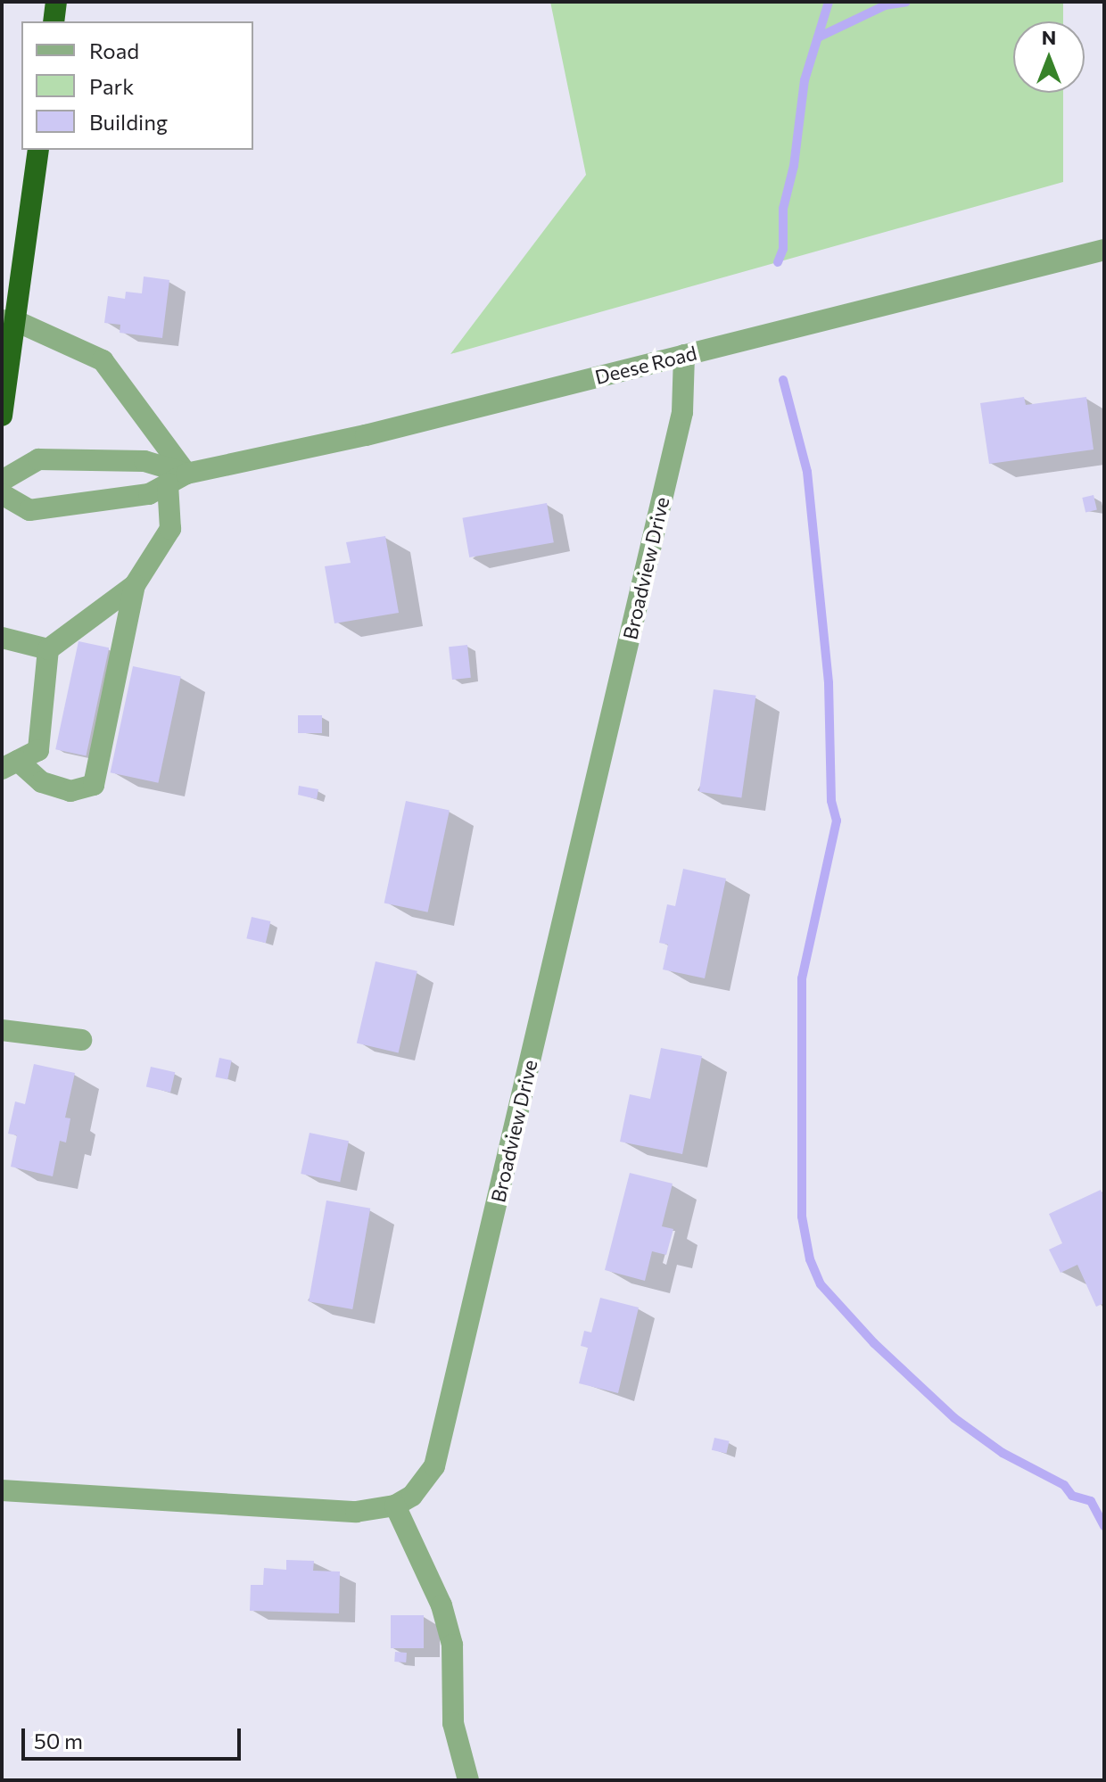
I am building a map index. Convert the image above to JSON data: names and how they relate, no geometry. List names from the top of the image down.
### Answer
{
  "streets": {
    "street": ["Deese Road", "Broadview Drive"]
  },
  "crossings": [
    ["Deese Road", "Broadview Drive"]
  ],
  "legend": ["Road", "Park", "Building"],
  "scale_bar": "50 m",
  "north": "top"
}
